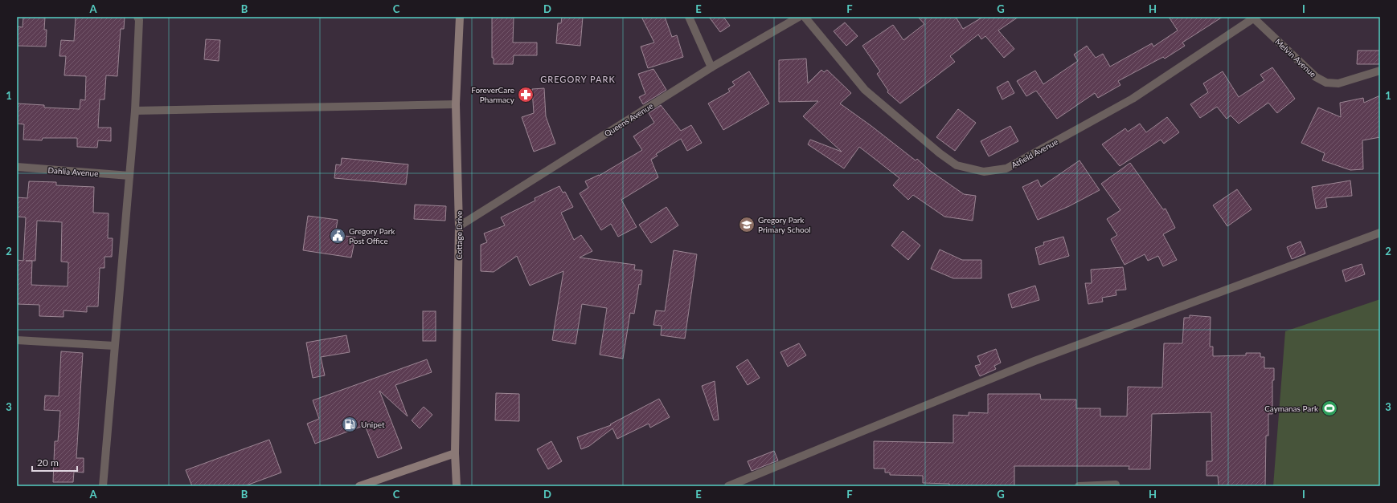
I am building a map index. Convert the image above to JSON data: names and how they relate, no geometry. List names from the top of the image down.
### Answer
{
  "streets": {
    "street": [
      "Melvin Avenue",
      "Queens Avenue",
      "Atfield Avenue",
      "Dahlia Avenue",
      "Cottage Drive"
    ]
  },
  "crossings": [
    ["Melvin Avenue", "Atfield Avenue"],
    ["Queens Avenue", "Cottage Drive"]
  ],
  "districts": ["GREGORY PARK"],
  "places": {
    "pharmacy": ["ForeverCare Pharmacy"],
    "school or university": ["Gregory Park Primary School"],
    "public building": ["Gregory Park Post Office"],
    "sports": ["Caymanas Park"],
    "fuel station": ["Unipet"]
  },
  "scale_bar": "20 m",
  "grid": {
    "columns": [
      "A",
      "B",
      "C",
      "D",
      "E",
      "F",
      "G",
      "H",
      "I"
    ],
    "rows": ["1", "2", "3"]
  }
}
